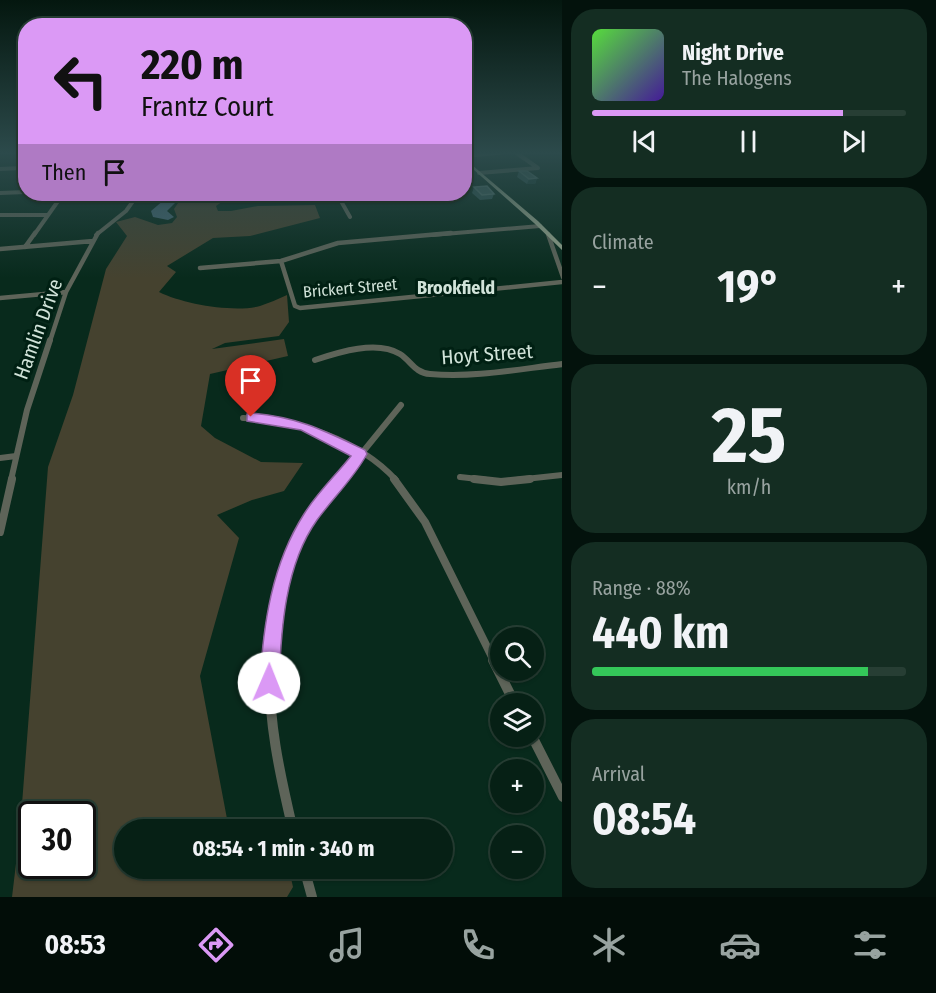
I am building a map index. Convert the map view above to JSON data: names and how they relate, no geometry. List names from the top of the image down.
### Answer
{
  "streets": {
    "street": ["Brickert Street", "Hamlin Drive", "Hoyt Street"]
  },
  "districts": ["Brookfield"],
  "page": {
    "turn": ["220 m", "Frantz Court"],
    "song": ["Night Drive", "The Halogens"],
    "then": "Then",
    "tile": [
      "Climate",
      ["25", "km/h"],
      ["Range · 88%", "440 km"],
      ["Arrival", "08:54"]
    ],
    "heat": ["−", "19°", "+"],
    "map_buttons": ["+", "−"],
    "limit": "30",
    "trip": "08:54 · 1 min · 340 m",
    "tabs": "08:53"
  }
}
